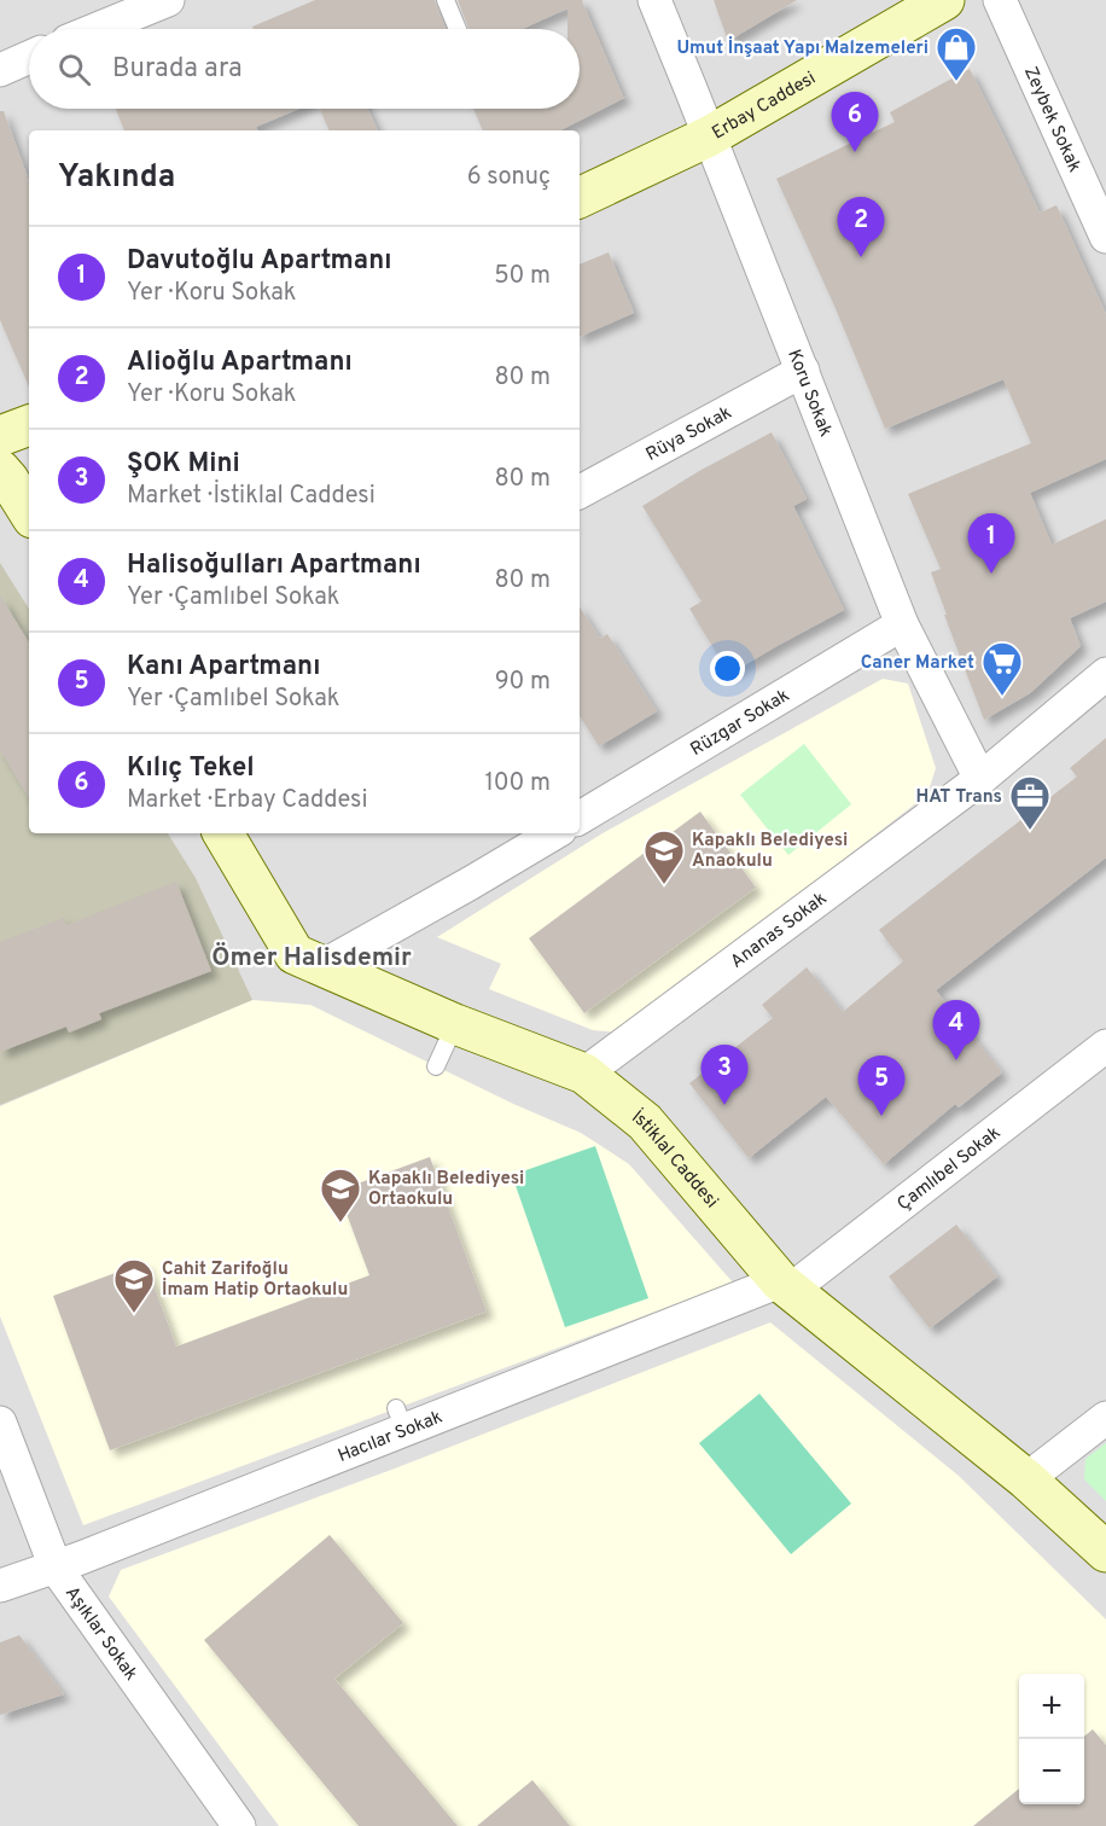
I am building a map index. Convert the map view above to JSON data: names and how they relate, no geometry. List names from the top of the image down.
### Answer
{
  "streets": {
    "street": [
      "Erbay Caddesi",
      "Zeybek Sokak",
      "Koru Sokak",
      "Rüya Sokak",
      "Rüzgar Sokak",
      "Ananas Sokak",
      "İstiklal Caddesi",
      "Çamlıbel Sokak",
      "Hacılar Sokak",
      "Aşıklar Sokak"
    ]
  },
  "crossings": [
    ["Erbay Caddesi", "Koru Sokak"],
    ["Koru Sokak", "Rüya Sokak"],
    ["Koru Sokak", "Rüzgar Sokak"],
    ["Koru Sokak", "Ananas Sokak"],
    ["Ananas Sokak", "İstiklal Caddesi"],
    ["İstiklal Caddesi", "Çamlıbel Sokak"],
    ["İstiklal Caddesi", "Hacılar Sokak"],
    ["Çamlıbel Sokak", "Hacılar Sokak"],
    ["Hacılar Sokak", "Aşıklar Sokak"]
  ],
  "districts": ["Ömer Halisdemir"],
  "places": {
    "shop": ["Umut İnşaat Yapı Malzemeleri"],
    "supermarket": ["Caner Market"],
    "office": ["HAT Trans"],
    "school or university": ["Kapaklı Belediyesi Anaokulu", "Kapaklı Belediyesi Ortaokulu", "Cahit Zarifoğlu İmam Hatip Ortaokulu"]
  },
  "page": {
    "search": "Burada ara",
    "pins": [
      "6",
      "2",
      "1",
      "4",
      "3",
      "5"
    ],
    "heading": ["Yakında", "6 sonuç"],
    "list": [
      {
        "mark": "1",
        "name": "Davutoğlu Apartmanı",
        "note": "Yer · Koru Sokak",
        "value": "50 m"
      },
      {
        "mark": "2",
        "name": "Alioğlu Apartmanı",
        "note": "Yer · Koru Sokak",
        "value": "80 m"
      },
      {
        "mark": "3",
        "name": "ŞOK Mini",
        "note": "Market · İstiklal Caddesi",
        "value": "80 m"
      },
      {
        "mark": "4",
        "name": "Halisoğulları Apartmanı",
        "note": "Yer · Çamlıbel Sokak",
        "value": "80 m"
      },
      {
        "mark": "5",
        "name": "Kanı Apartmanı",
        "note": "Yer · Çamlıbel Sokak",
        "value": "90 m"
      },
      {
        "mark": "6",
        "name": "Kılıç Tekel",
        "note": "Market · Erbay Caddesi",
        "value": "100 m"
      }
    ],
    "map_buttons": ["+", "−"]
  }
}
